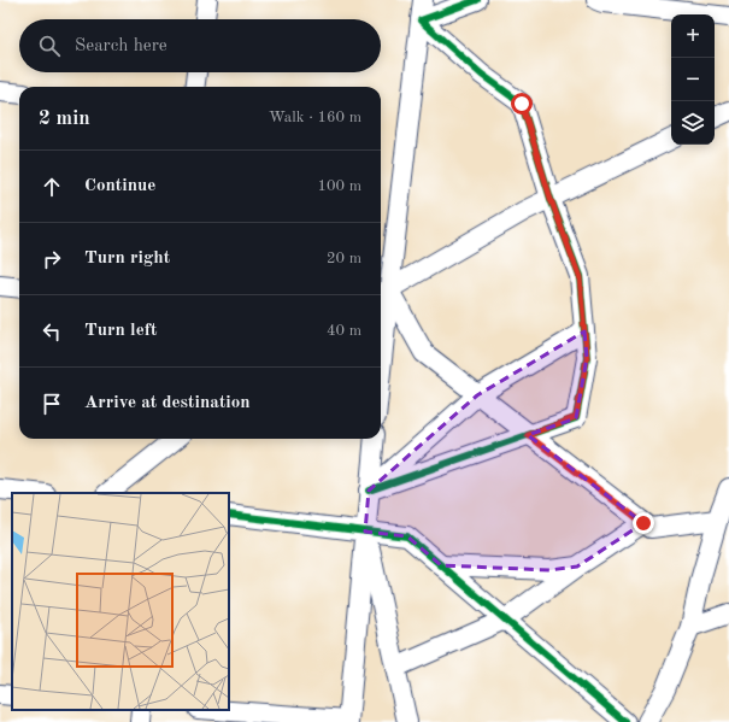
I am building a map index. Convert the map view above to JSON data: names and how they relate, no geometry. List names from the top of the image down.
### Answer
{
  "page": {
    "map_buttons": ["+", "−"],
    "search": "Search here",
    "heading": ["2 min", "Walk · 160 m"],
    "list": [
      ["Continue", "100 m"],
      ["Turn right", "20 m"],
      ["Turn left", "40 m"],
      "Arrive at destination"
    ]
  }
}
